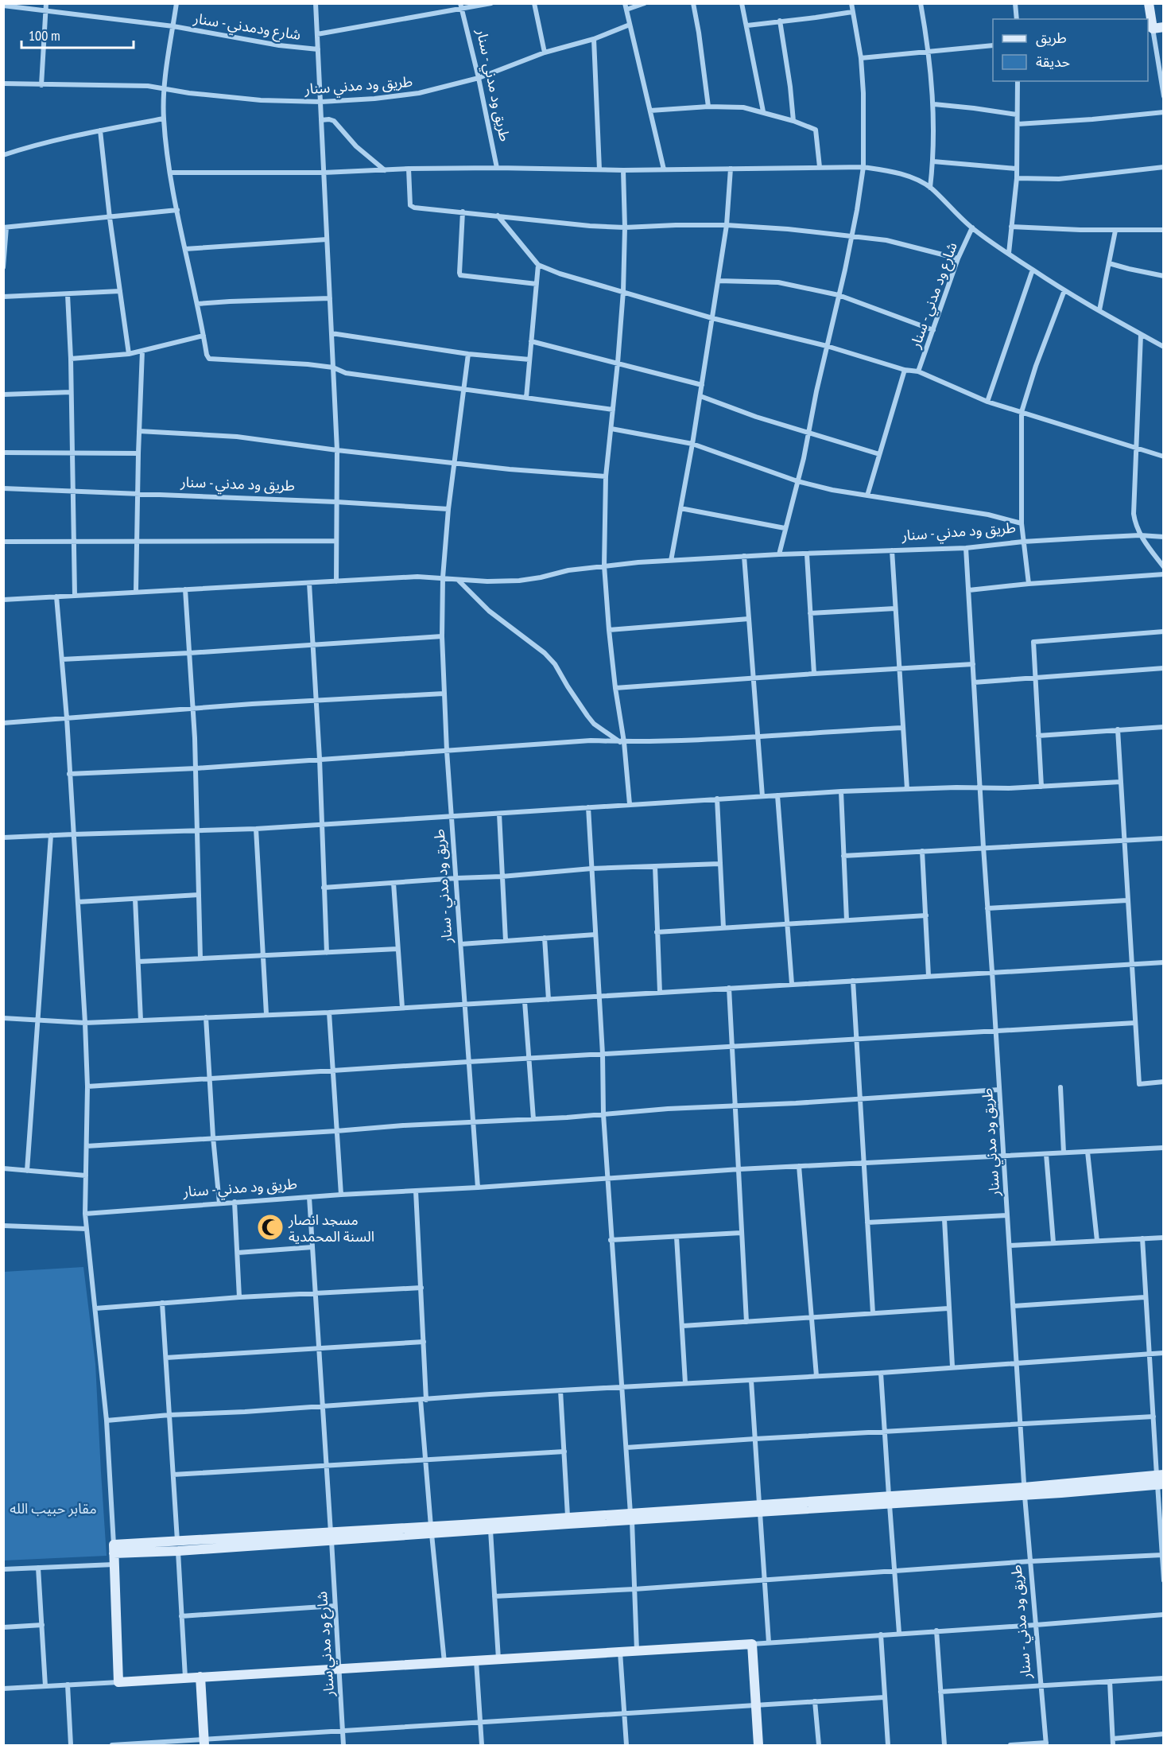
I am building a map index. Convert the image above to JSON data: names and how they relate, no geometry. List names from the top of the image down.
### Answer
{
  "streets": {
    "street": [
      "شارع ودمدني - سنار",
      "طريق ود مدني سنار",
      "طريق ود مدني - سنار",
      "شارع ود مدني - سنار",
      "شارع ود مدني سنار"
    ]
  },
  "crossings": [
    ["شارع ودمدني - سنار", "طريق ود مدني سنار"],
    ["طريق ود مدني سنار", "طريق ود مدني - سنار"],
    ["طريق ود مدني - سنار", "شارع ود مدني سنار"]
  ],
  "parks": ["مقابر حبيب الله"],
  "places": {
    "mosque": ["مسجد انصار السنة المحمدية"]
  },
  "legend": ["طريق", "حديقة"],
  "scale_bar": "100 m"
}
